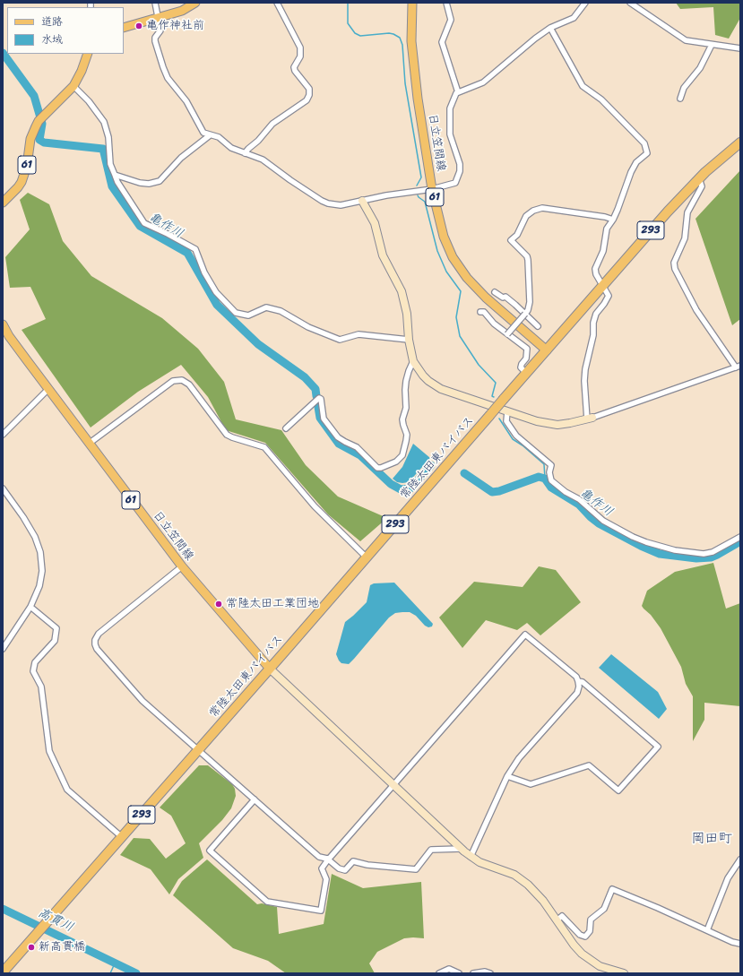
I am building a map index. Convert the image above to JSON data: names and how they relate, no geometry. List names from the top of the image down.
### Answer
{
  "streets": {
    "highway": ["293", "常陸太田東バイパス"],
    "main road": ["日立笠間線", "61"]
  },
  "crossings": [
    ["日立笠間線", "常陸太田東バイパス"]
  ],
  "districts": ["岡田町"],
  "water": ["亀作川", "高貫川"],
  "places": ["亀作神社前", "常陸太田工業団地", "新高貫橋"],
  "legend": ["道路", "水域"]
}
